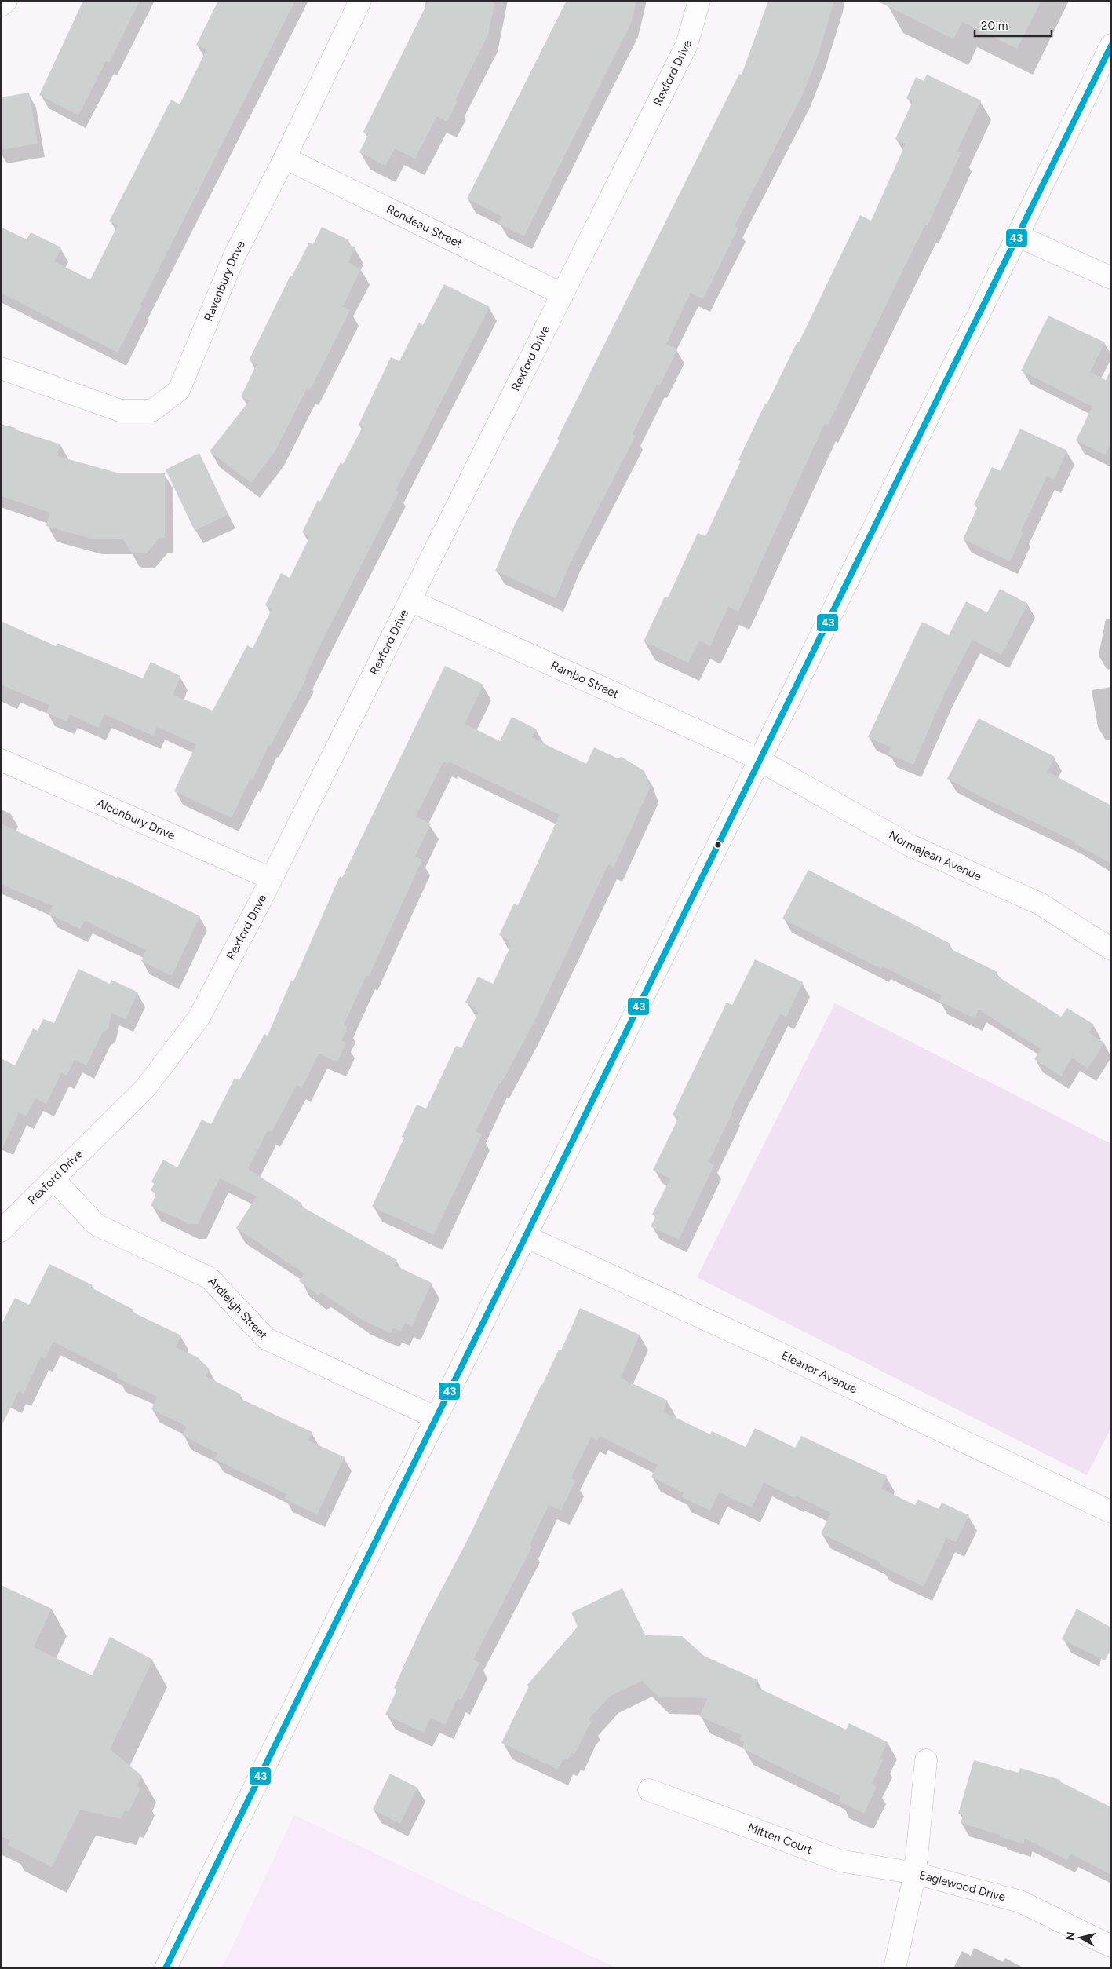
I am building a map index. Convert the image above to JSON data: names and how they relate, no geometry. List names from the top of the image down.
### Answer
{
  "streets": {
    "street": [
      "Rexford Drive",
      "Rondeau Street",
      "Ravenbury Drive",
      "Rambo Street",
      "Alconbury Drive",
      "Normajean Avenue",
      "Ardleigh Street",
      "Eleanor Avenue",
      "Mitten Court",
      "Eaglewood Drive"
    ]
  },
  "crossings": [
    ["Rexford Drive", "Rondeau Street"],
    ["Rexford Drive", "Rambo Street"],
    ["Rexford Drive", "Alconbury Drive"],
    ["Rexford Drive", "Ardleigh Street"],
    ["Rondeau Street", "Ravenbury Drive"],
    ["Rambo Street", "Normajean Avenue"],
    ["Mitten Court", "Eaglewood Drive"]
  ],
  "lines": ["transit line 43"],
  "scale_bar": "20 m",
  "north": "left"
}
